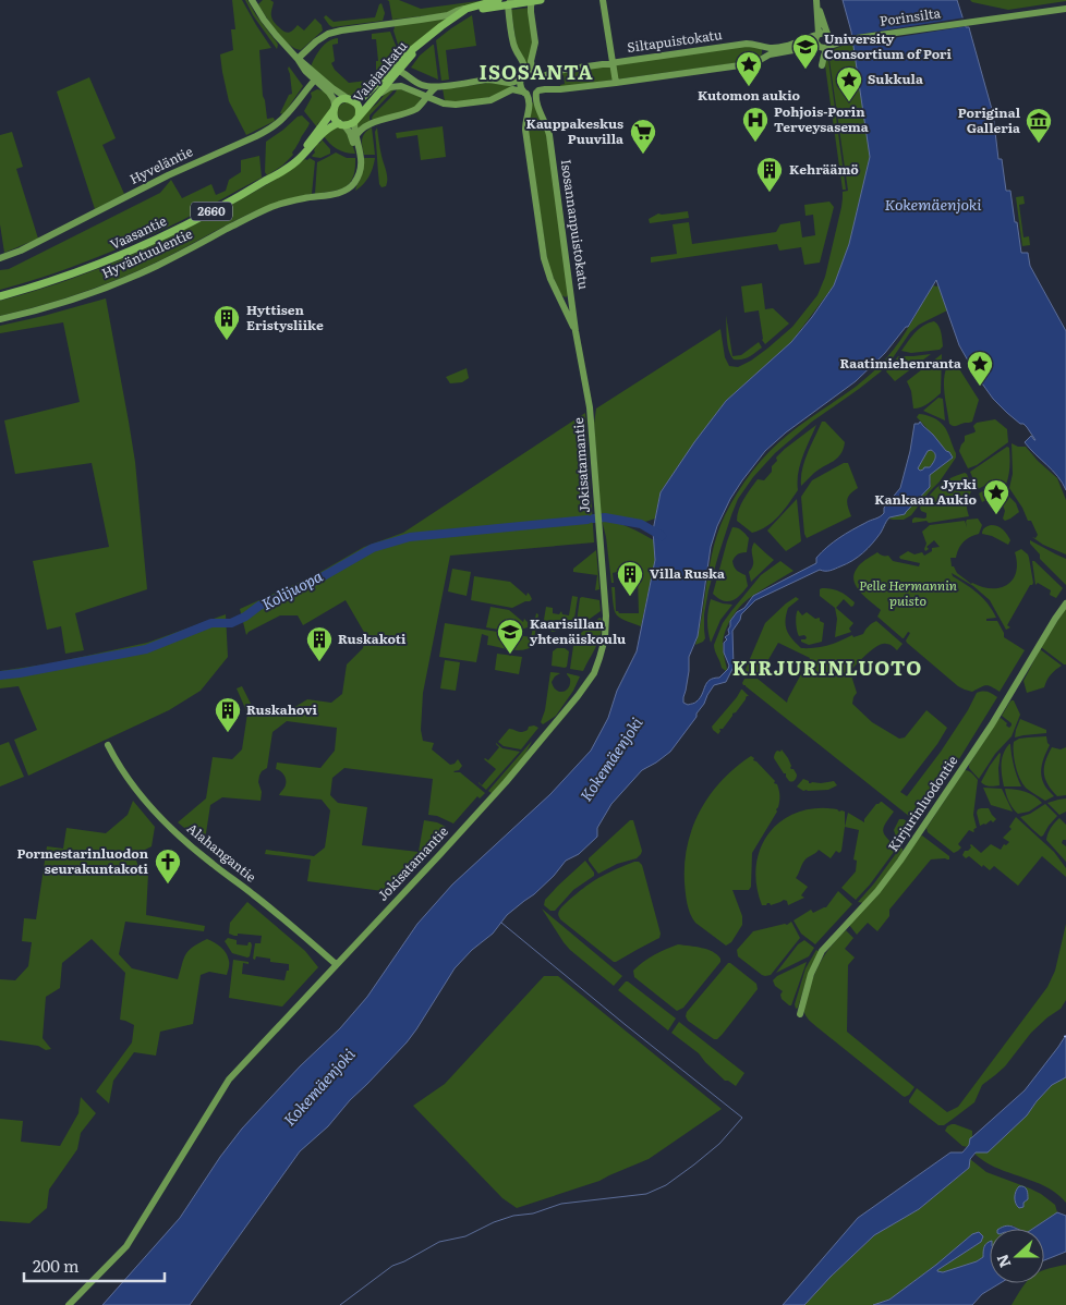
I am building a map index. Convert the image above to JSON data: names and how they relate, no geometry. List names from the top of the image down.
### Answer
{
  "streets": {
    "main road": ["Valajankatu", "2660", "Vaasantie"],
    "street": [
      "Porinsilta",
      "Siltapuistokatu",
      "Hyveläntie",
      "Isosannanpuistokatu",
      "Hyväntuulentie",
      "Jokisatamantie",
      "Kirjurinluodontie",
      "Alahangantie"
    ]
  },
  "crossings": [
    ["Porinsilta", "Siltapuistokatu"],
    ["Siltapuistokatu", "Isosannanpuistokatu"],
    ["Valajankatu", "Vaasantie"],
    ["Valajankatu", "Hyväntuulentie"],
    ["Isosannanpuistokatu", "Jokisatamantie"],
    ["Vaasantie", "Hyväntuulentie"],
    ["Jokisatamantie", "Alahangantie"]
  ],
  "districts": ["ISOSANTA", "KIRJURINLUOTO"],
  "water": ["Kokemäenjoki", "Kolijuopa"],
  "parks": ["Pelle Hermannin puisto"],
  "places": {
    "school or university": ["University Consortium of Pori", "Kaarisillan yhtenäiskoulu"],
    "place": [
      "Kutomon aukio",
      "Sukkula",
      "Raatimiehenranta",
      "Jyrki Kankaan Aukio"
    ],
    "hospital": ["Pohjois-Porin Terveysasema"],
    "museum": ["Poriginal Galleria"],
    "supermarket": ["Kauppakeskus Puuvilla"],
    "building": [
      "Kehräämö",
      "Hyttisen Eristysliike",
      "Villa Ruska",
      "Ruskakoti",
      "Ruskahovi"
    ],
    "church": ["Pormestarinluodon seurakuntakoti"]
  },
  "scale_bar": "200 m",
  "north": "left"
}
